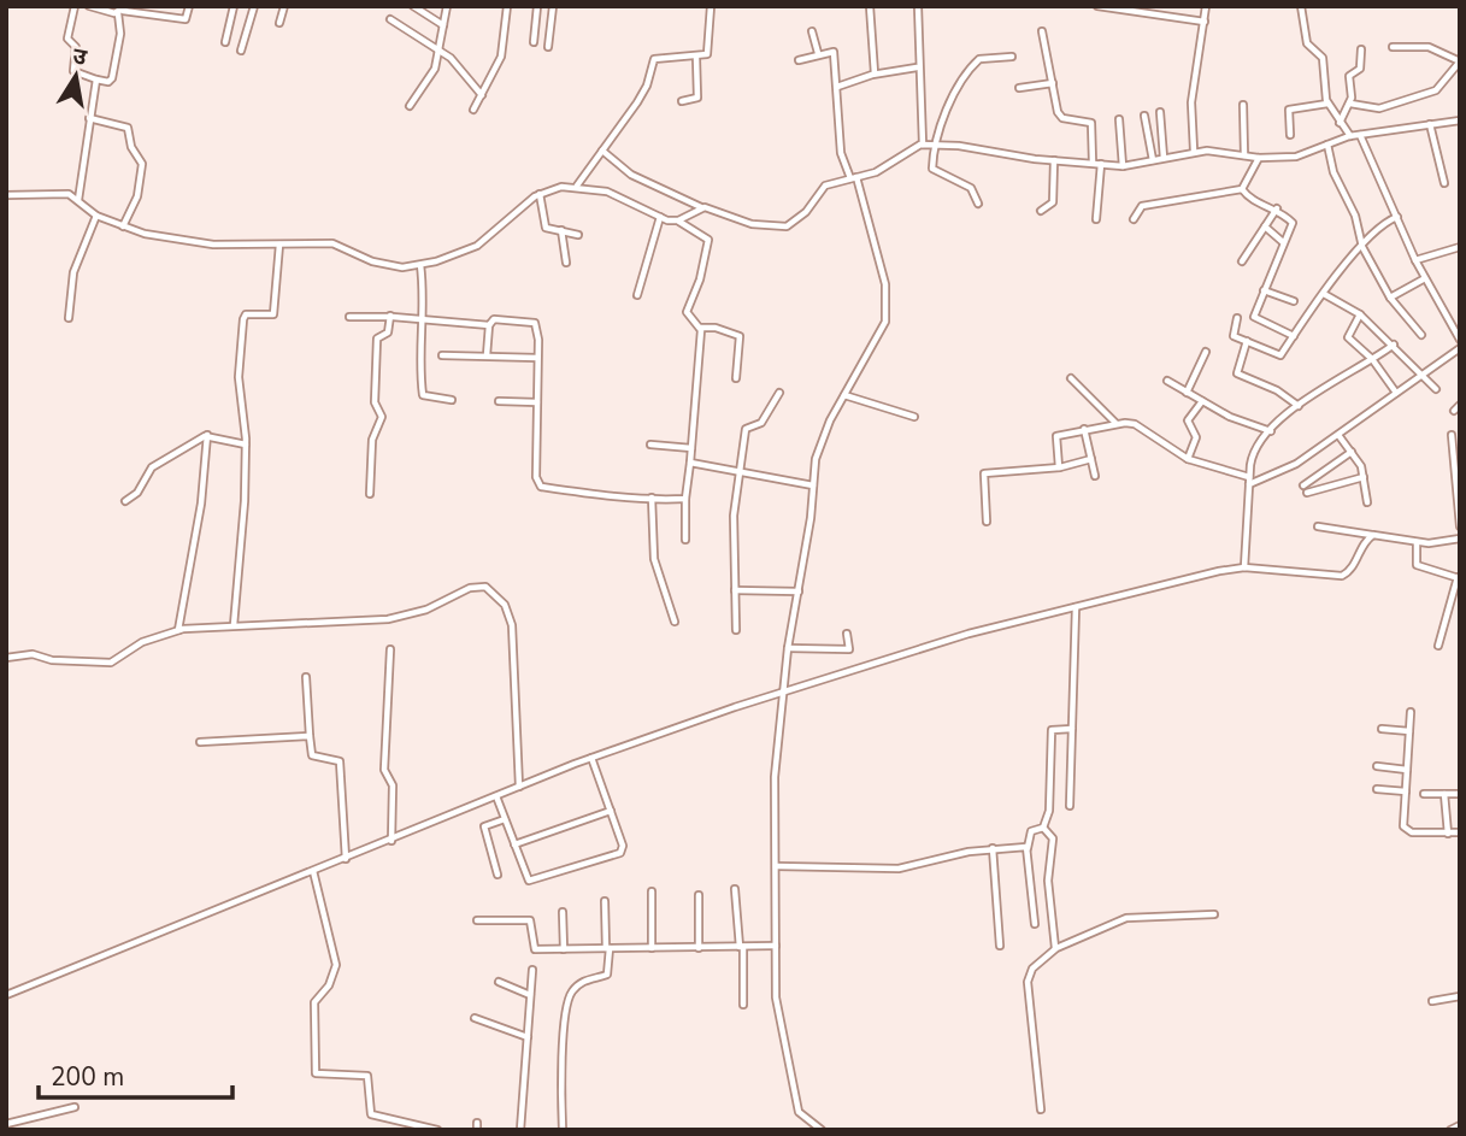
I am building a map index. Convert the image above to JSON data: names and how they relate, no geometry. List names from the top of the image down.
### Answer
{
  "scale_bar": "200 m",
  "north": "top"
}
